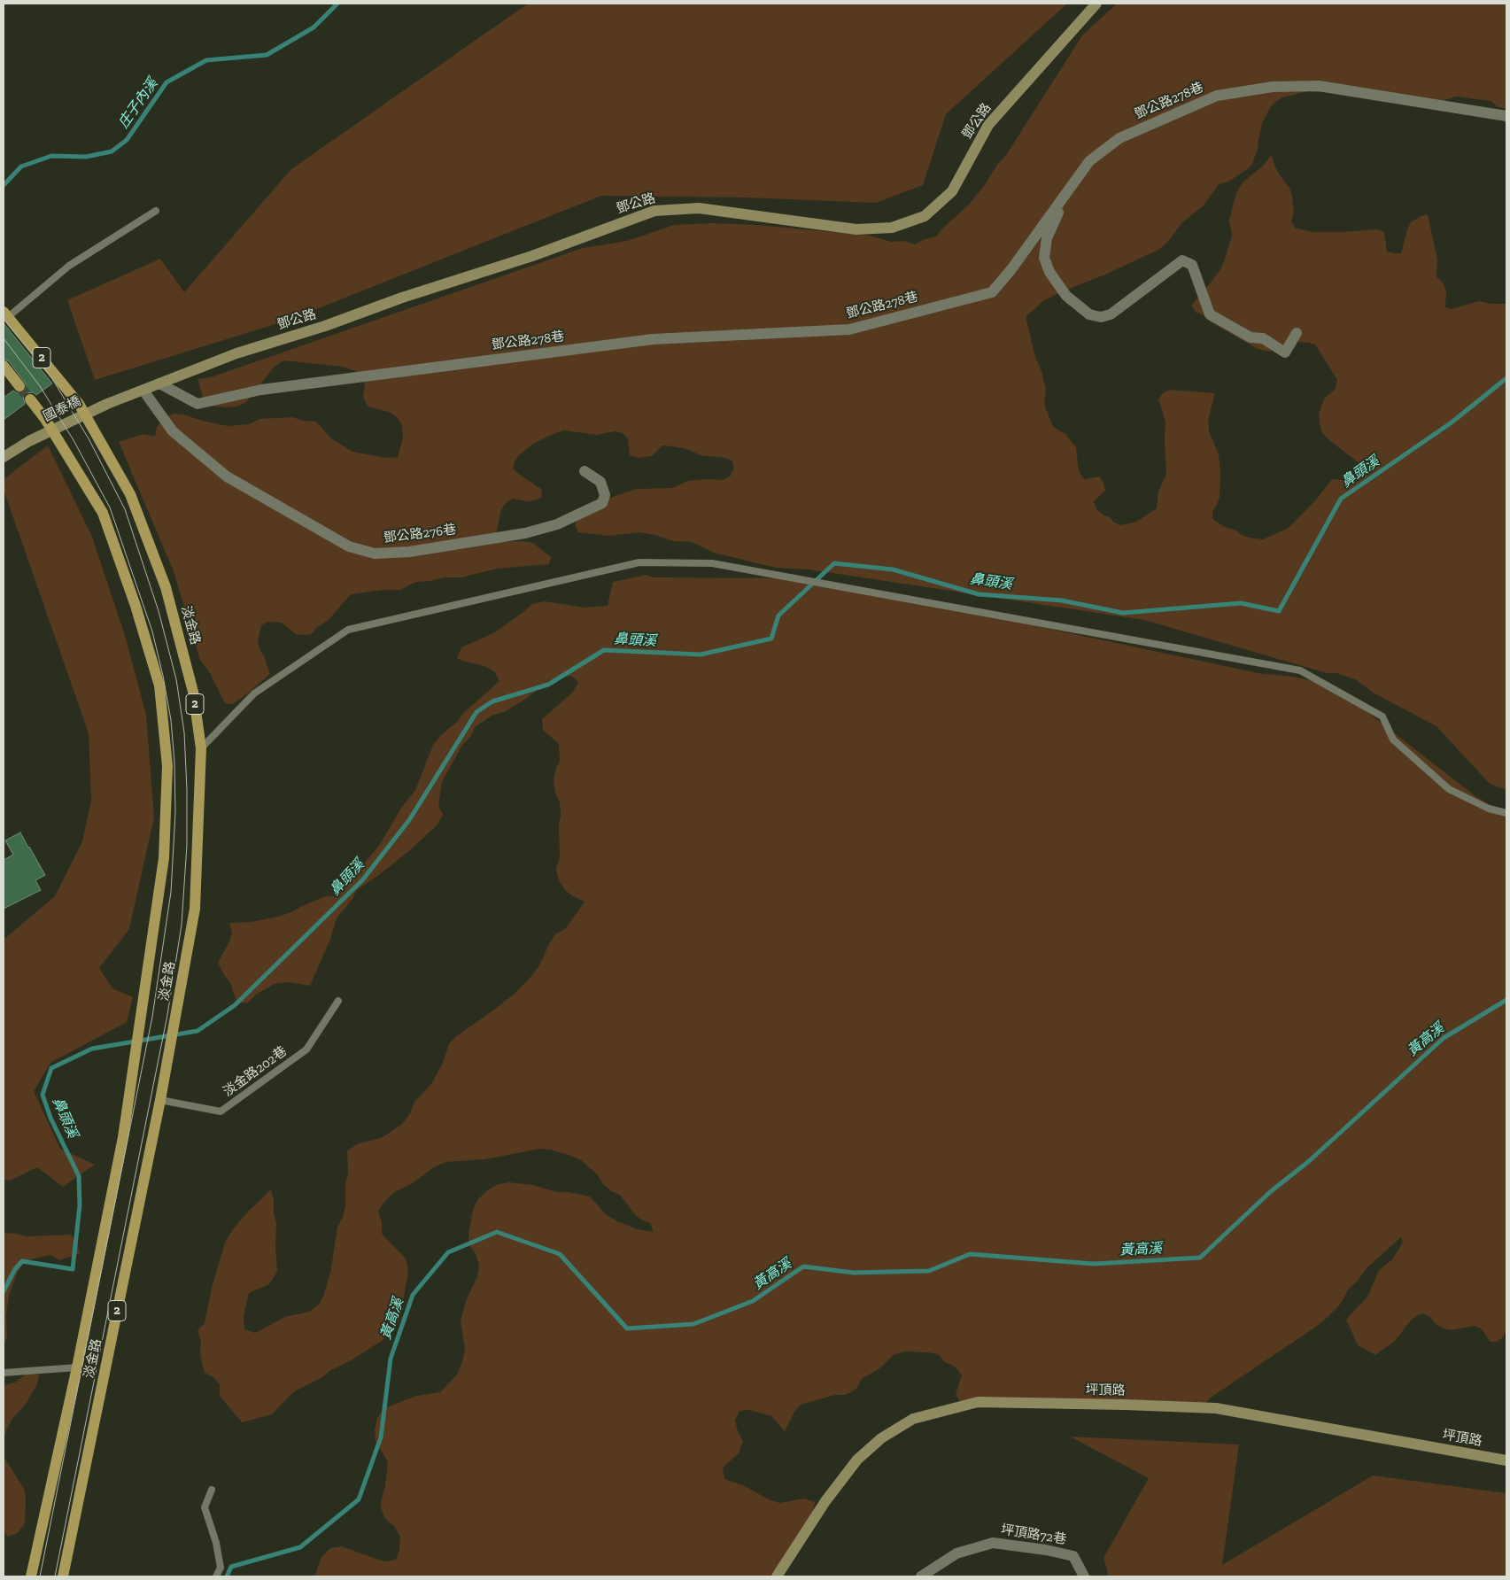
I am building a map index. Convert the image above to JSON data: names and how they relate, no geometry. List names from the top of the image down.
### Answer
{
  "streets": {
    "main road": ["2", "淡金路"],
    "street": [
      "鄧公路278巷",
      "鄧公路",
      "國泰橋",
      "鄧公路276巷",
      "坪頂路",
      "坪頂路72巷"
    ],
    "lane": ["淡金路202巷"]
  },
  "crossings": [
    ["鄧公路278巷", "鄧公路"],
    ["鄧公路", "國泰橋"],
    ["鄧公路", "鄧公路276巷"],
    ["淡金路", "淡金路202巷"]
  ],
  "water": ["庄子內溪", "鼻頭溪", "黃高溪"]
}
